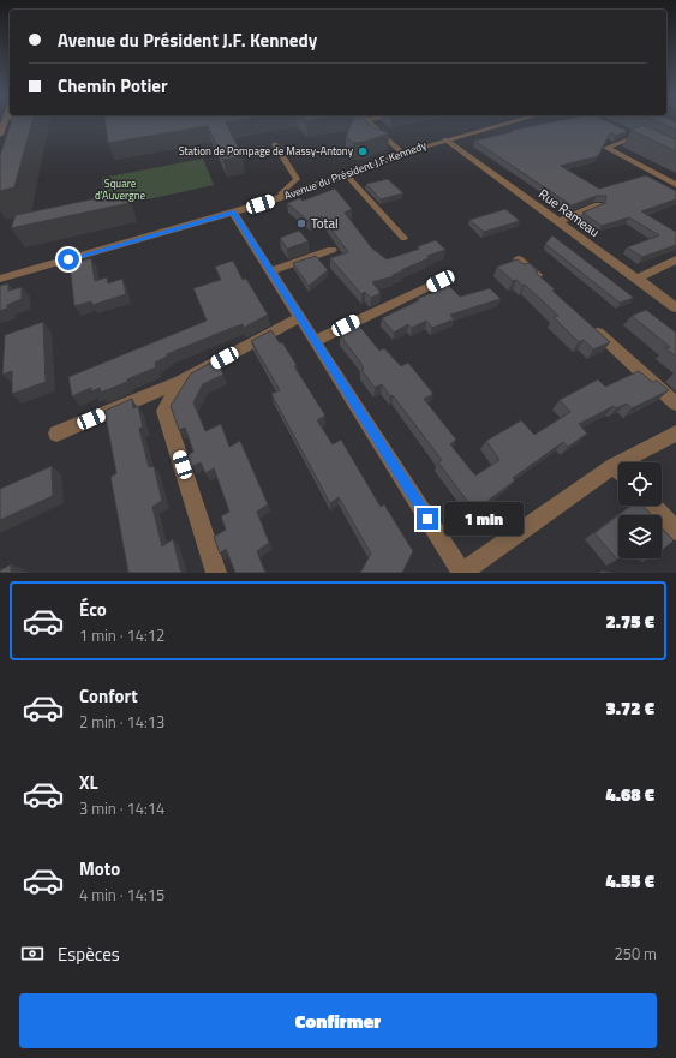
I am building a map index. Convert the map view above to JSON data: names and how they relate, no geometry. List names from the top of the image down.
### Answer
{
  "streets": {
    "street": ["Avenue du Président J.F. Kennedy", "Rue Rameau"]
  },
  "crossings": [
    ["Avenue du Président J.F. Kennedy", "Rue Rameau"]
  ],
  "parks": ["Square d'Auvergne"],
  "places": ["Station de Pompage de Massy-Antony", "Total"],
  "page": {
    "banner": ["Avenue du Président J.F. Kennedy", "Chemin Potier"],
    "bubble": "1 min",
    "list": [
      {
        "name": "Éco",
        "note": "1 min · 14:12",
        "value": "2.75 €"
      },
      {
        "name": "Confort",
        "note": "2 min · 14:13",
        "value": "3.72 €"
      },
      {
        "name": "XL",
        "note": "3 min · 14:14",
        "value": "4.68 €"
      },
      {
        "name": "Moto",
        "note": "4 min · 14:15",
        "value": "4.55 €"
      }
    ],
    "pay": ["Espèces", "250 m"],
    "buttons": "Confirmer"
  }
}
